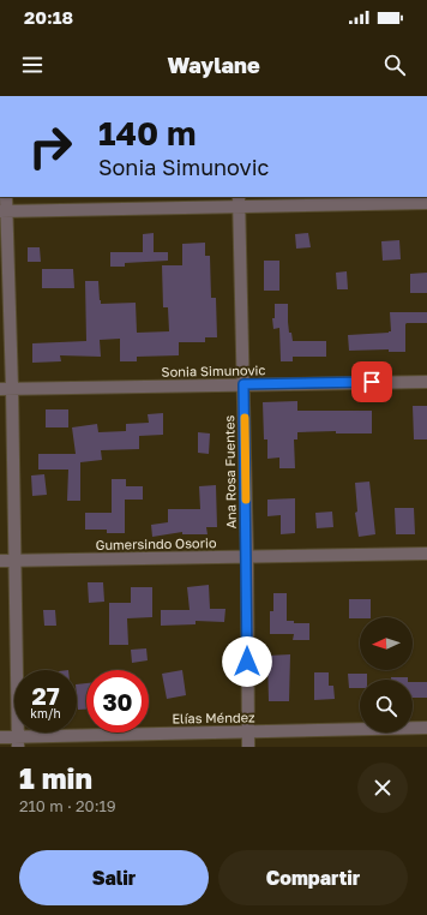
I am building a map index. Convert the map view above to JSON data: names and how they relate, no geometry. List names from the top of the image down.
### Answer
{
  "streets": {
    "street": [
      "Sonia Simunovic",
      "Ana Rosa Fuentes",
      "Gumersindo Osorio",
      "Elías Méndez"
    ]
  },
  "crossings": [
    ["Sonia Simunovic", "Ana Rosa Fuentes"],
    ["Ana Rosa Fuentes", "Gumersindo Osorio"],
    ["Ana Rosa Fuentes", "Elías Méndez"]
  ],
  "north": "left",
  "page": {
    "status": "20:18",
    "header": "Waylane",
    "turn": ["140 m", "Sonia Simunovic"],
    "speed": "27 km/h",
    "limit": "30",
    "heading": ["1 min", "210 m · 20:19"],
    "buttons": ["Salir", "Compartir"]
  }
}
